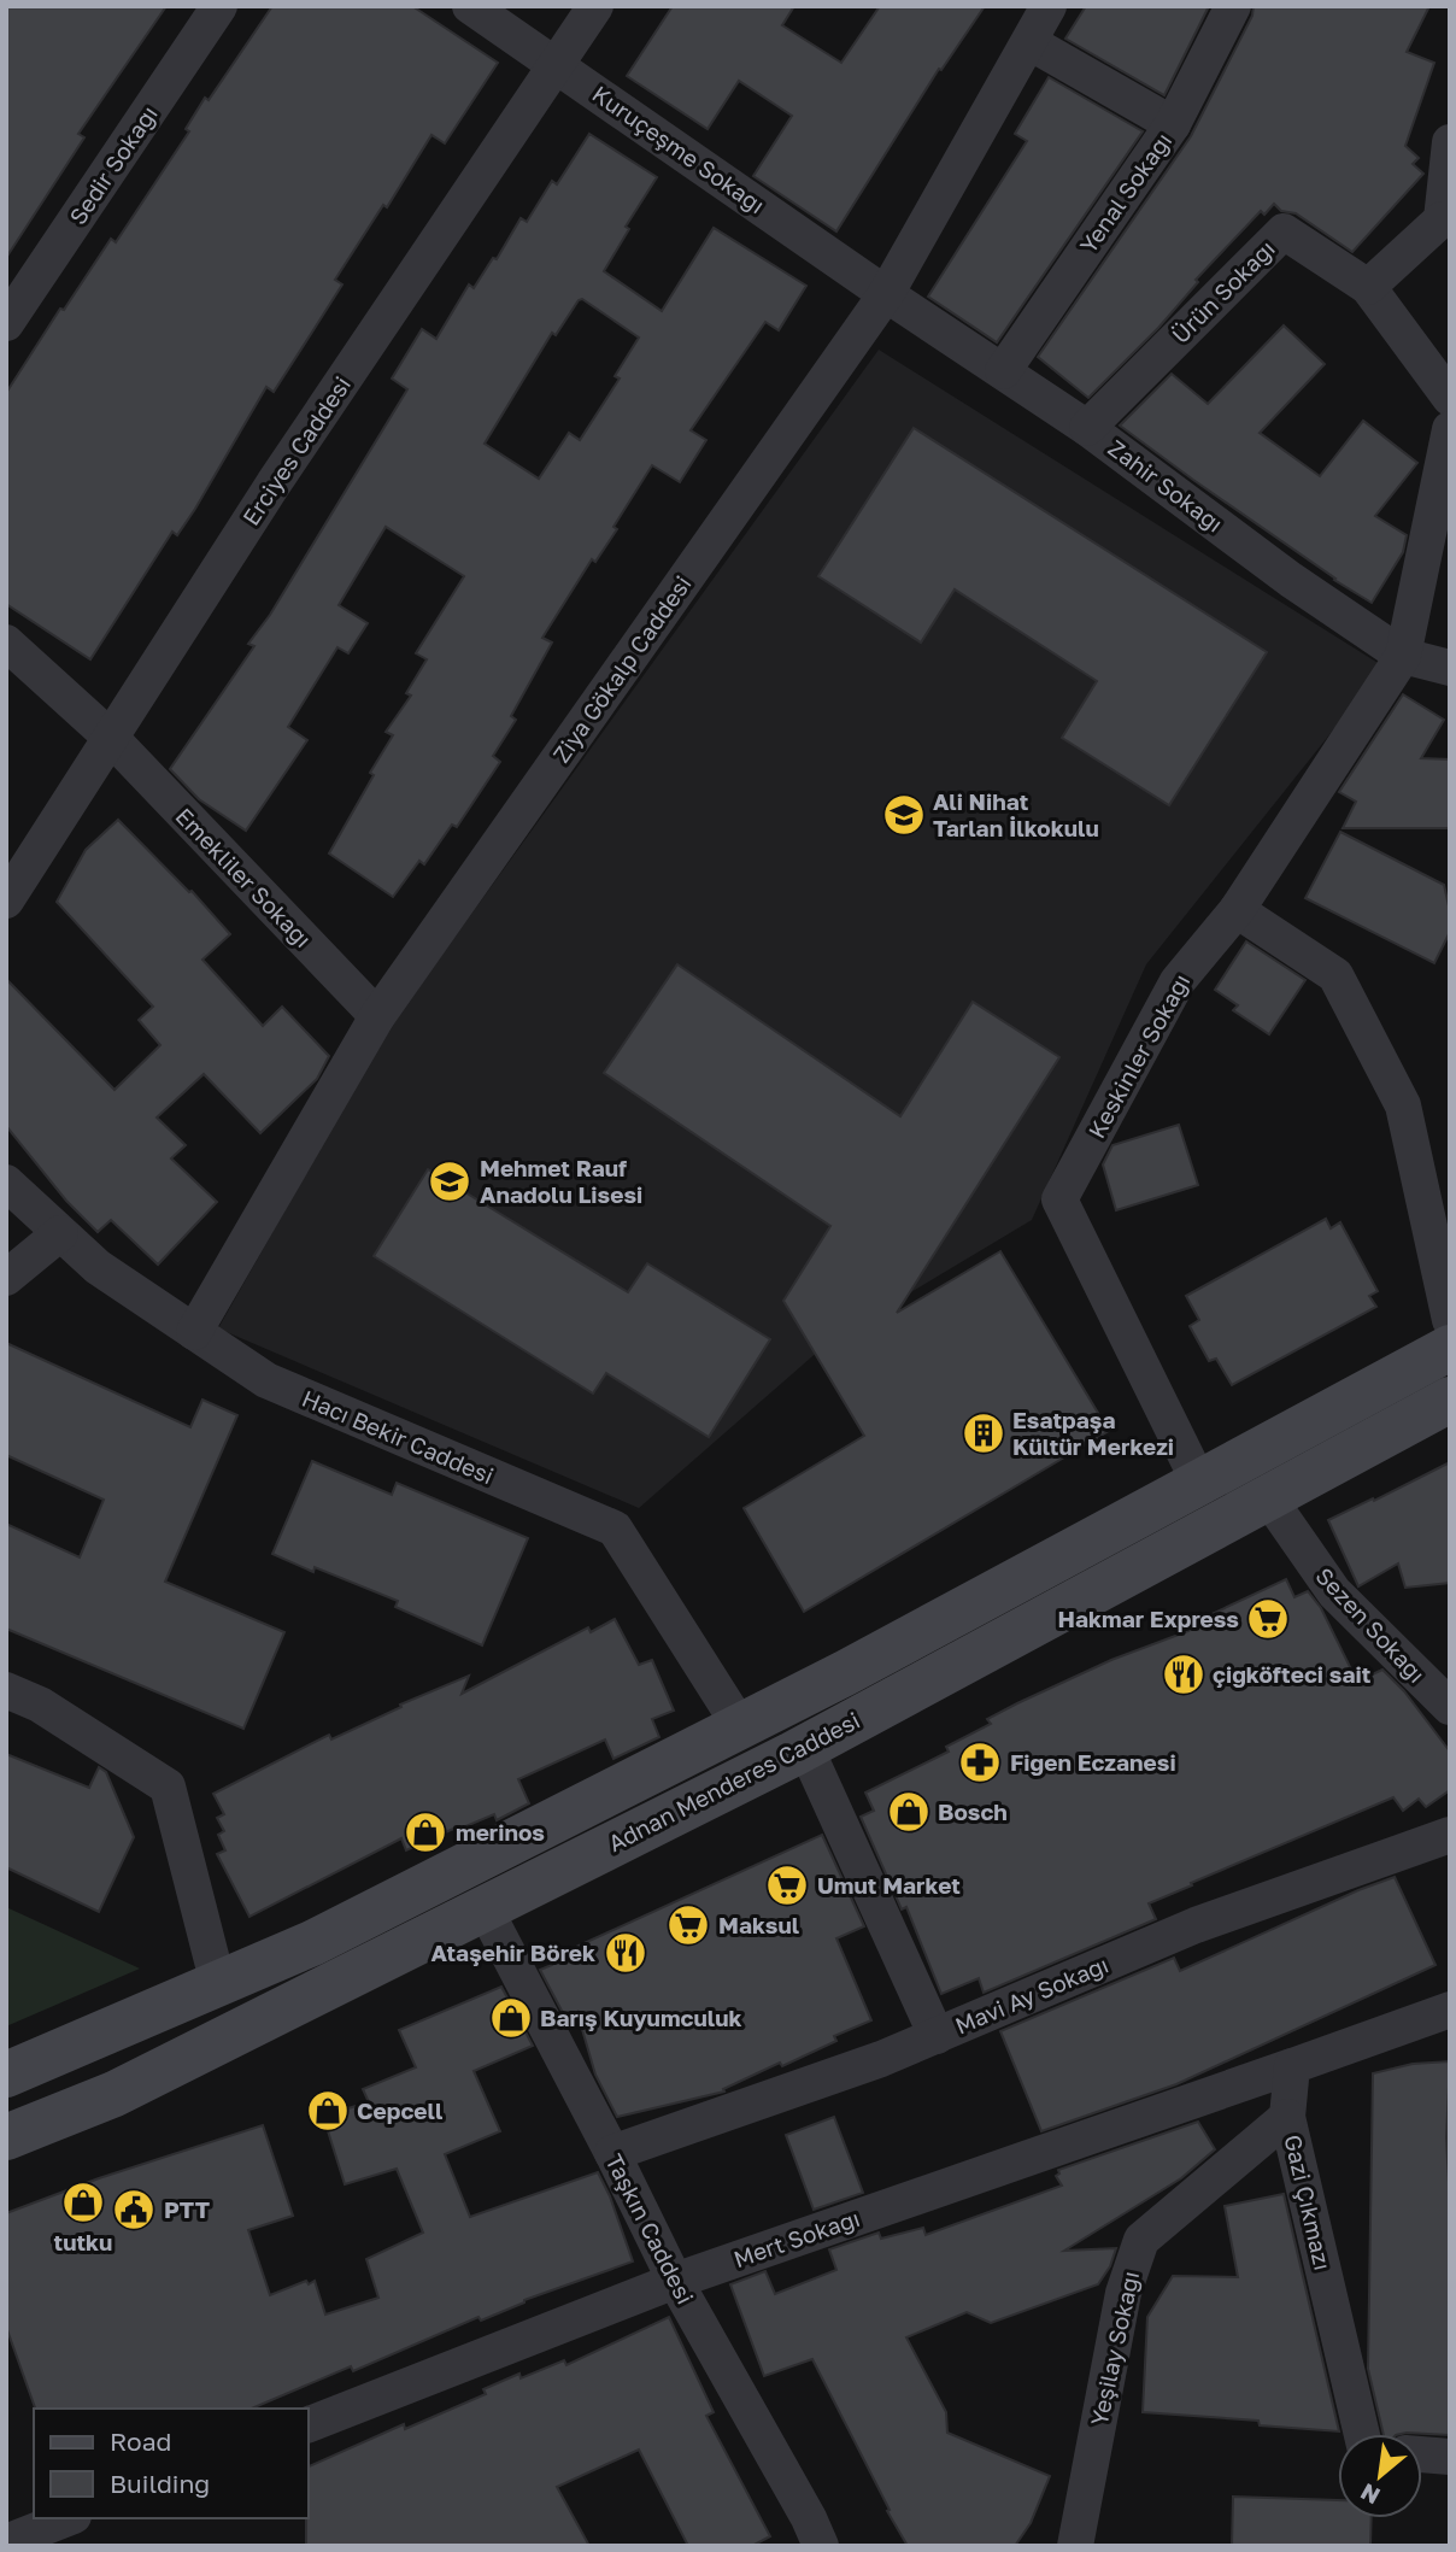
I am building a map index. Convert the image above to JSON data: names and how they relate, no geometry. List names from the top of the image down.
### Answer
{
  "streets": {
    "street": [
      "Kuruçeşme Sokağı",
      "Sedir Sokağı",
      "Yenal Sokağı",
      "Ürün Sokağı",
      "Erciyes Caddesi",
      "Zahir Sokağı",
      "Ziya Gökalp Caddesi",
      "Emekliler Sokağı",
      "Keskinler Sokağı",
      "Hacı Bekir Caddesi",
      "Sezen Sokağı",
      "Adnan Menderes Caddesi",
      "Mavi Ay Sokağı",
      "Gazi Çıkmazı",
      "Taşkın Caddesi",
      "Mert Sokağı",
      "Yeşilay Sokağı"
    ]
  },
  "crossings": [
    ["Kuruçeşme Sokağı", "Erciyes Caddesi"],
    ["Kuruçeşme Sokağı", "Zahir Sokağı"],
    ["Kuruçeşme Sokağı", "Ziya Gökalp Caddesi"],
    ["Yenal Sokağı", "Zahir Sokağı"],
    ["Ürün Sokağı", "Zahir Sokağı"],
    ["Erciyes Caddesi", "Emekliler Sokağı"],
    ["Zahir Sokağı", "Ziya Gökalp Caddesi"],
    ["Zahir Sokağı", "Keskinler Sokağı"],
    ["Ziya Gökalp Caddesi", "Emekliler Sokağı"],
    ["Ziya Gökalp Caddesi", "Hacı Bekir Caddesi"],
    ["Keskinler Sokağı", "Adnan Menderes Caddesi"],
    ["Hacı Bekir Caddesi", "Adnan Menderes Caddesi"],
    ["Sezen Sokağı", "Adnan Menderes Caddesi"],
    ["Adnan Menderes Caddesi", "Taşkın Caddesi"],
    ["Mavi Ay Sokağı", "Taşkın Caddesi"],
    ["Gazi Çıkmazı", "Mert Sokağı"],
    ["Gazi Çıkmazı", "Yeşilay Sokağı"],
    ["Taşkın Caddesi", "Mert Sokağı"]
  ],
  "places": {
    "school or university": ["Ali Nihat Tarlan İlkokulu", "Mehmet Rauf Anadolu Lisesi"],
    "building": ["Esatpaşa Kültür Merkezi"],
    "supermarket": ["Hakmar Express", "Umut Market", "Maksul"],
    "restaurant": ["çiğköfteci sait", "Ataşehir Börek"],
    "pharmacy": ["Figen Eczanesi"],
    "shop": [
      "Bosch",
      "merinos",
      "Barış Kuyumculuk",
      "Cepcell",
      "tutku"
    ],
    "public building": ["PTT"]
  },
  "legend": ["Road", "Building"],
  "north": "bottom left"
}
